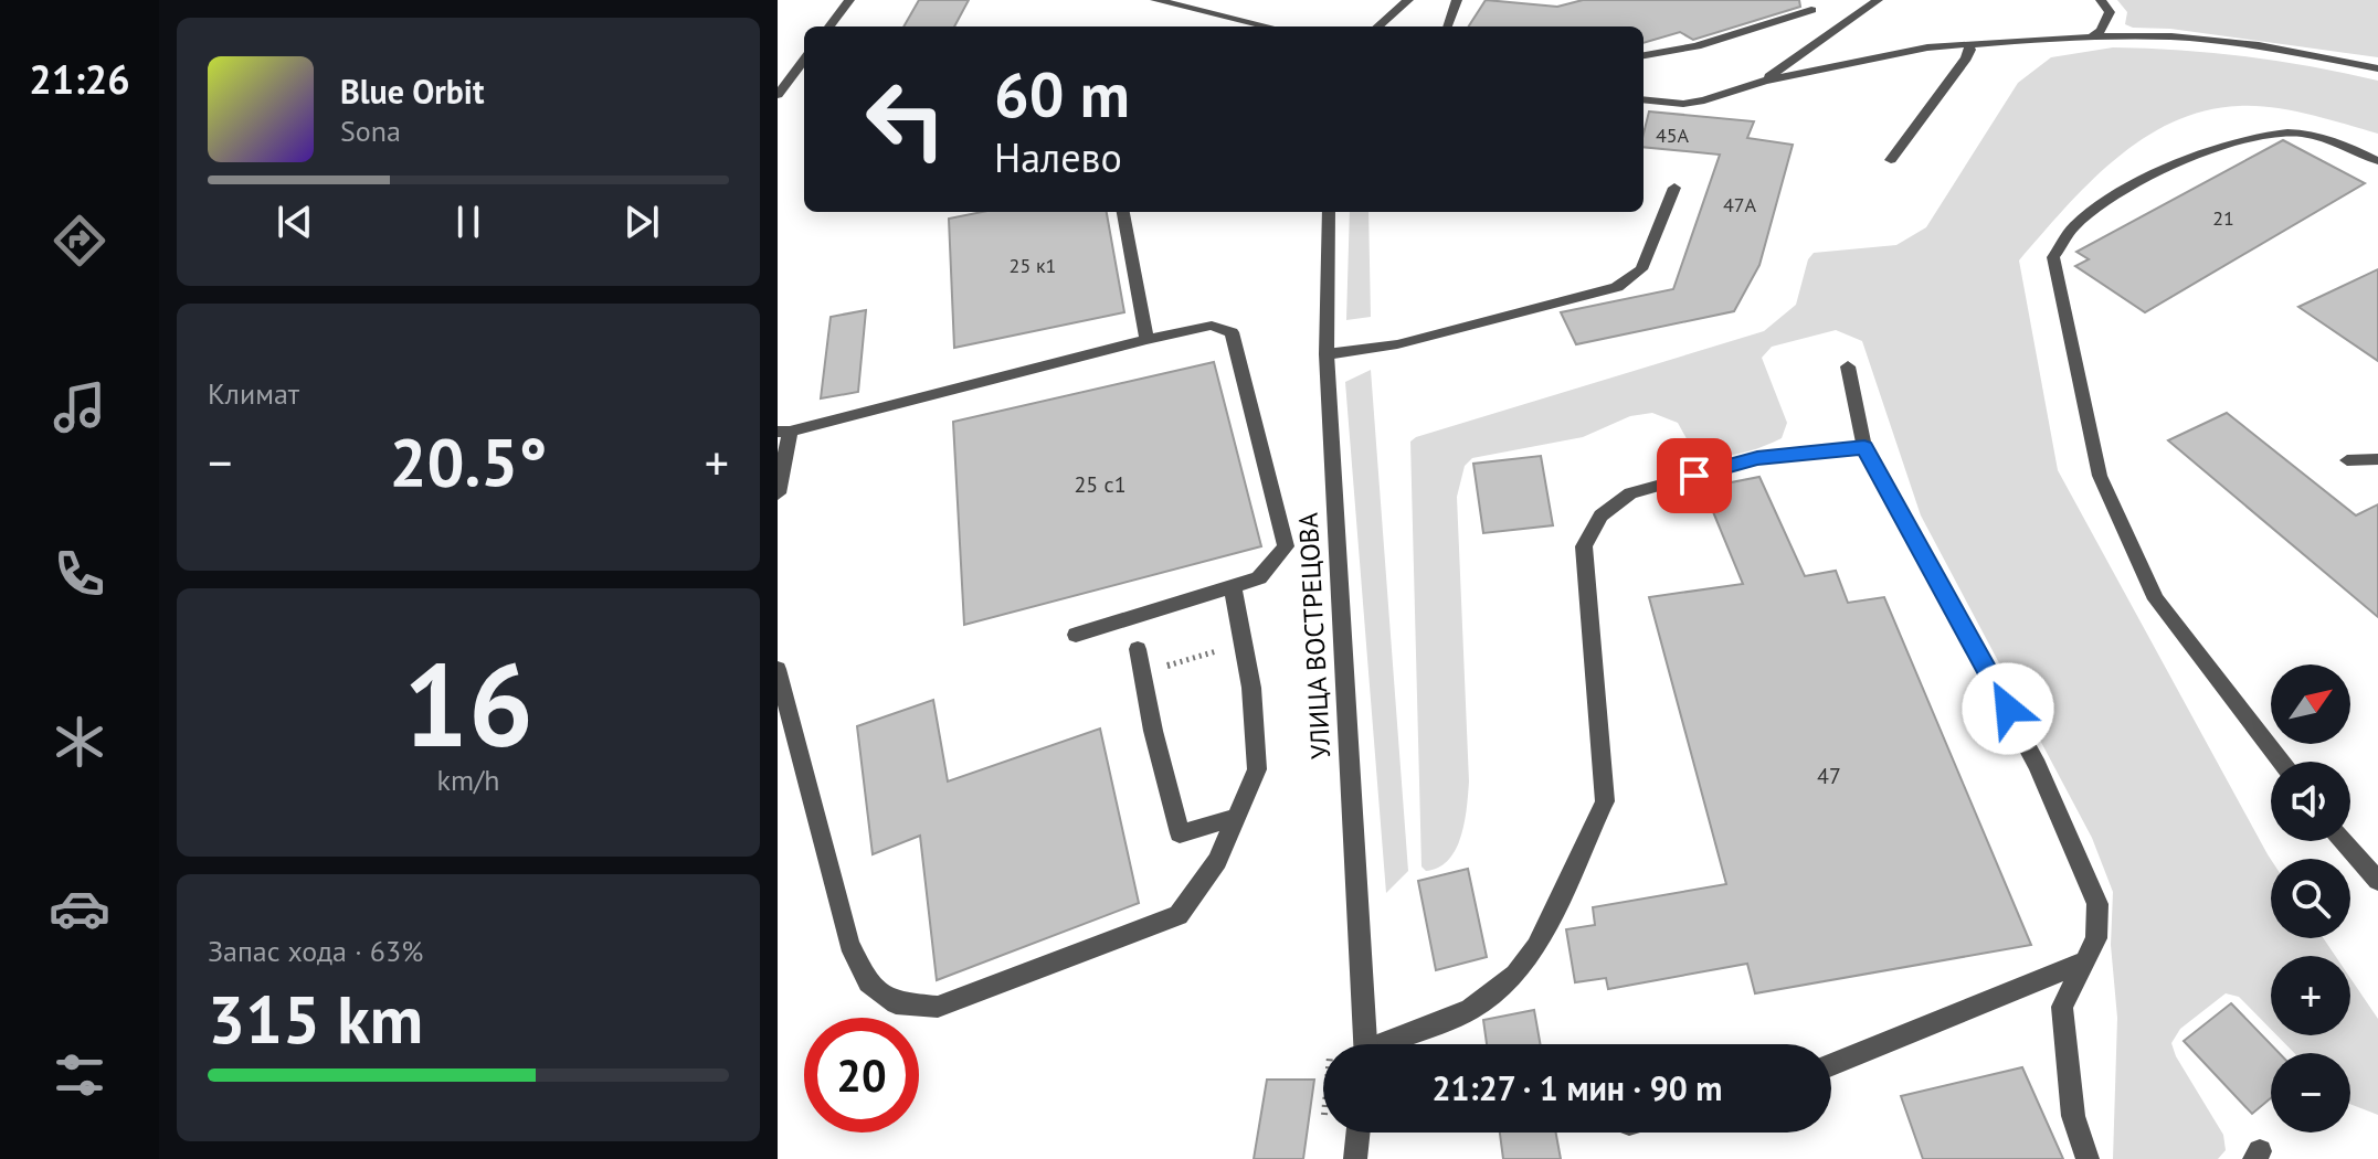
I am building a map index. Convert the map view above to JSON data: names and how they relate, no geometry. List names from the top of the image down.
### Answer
{
  "streets": {
    "street": ["УЛИЦА ВОСТРЕЦОВА"]
  },
  "house_numbers": [
    "45А",
    "47А",
    "21",
    "25 к1",
    "25 с1",
    "47"
  ],
  "north": "top right",
  "page": {
    "tabs": "21:26",
    "turn": ["60 m", "Налево"],
    "song": ["Blue Orbit", "Sona"],
    "tile": [
      "Климат",
      ["16", "km/h"],
      ["Запас хода · 63%", "315 km"]
    ],
    "heat": ["−", "20.5°", "+"],
    "map_buttons": ["+", "−"],
    "limit": "20",
    "trip": "21:27 · 1 мин · 90 m"
  }
}
